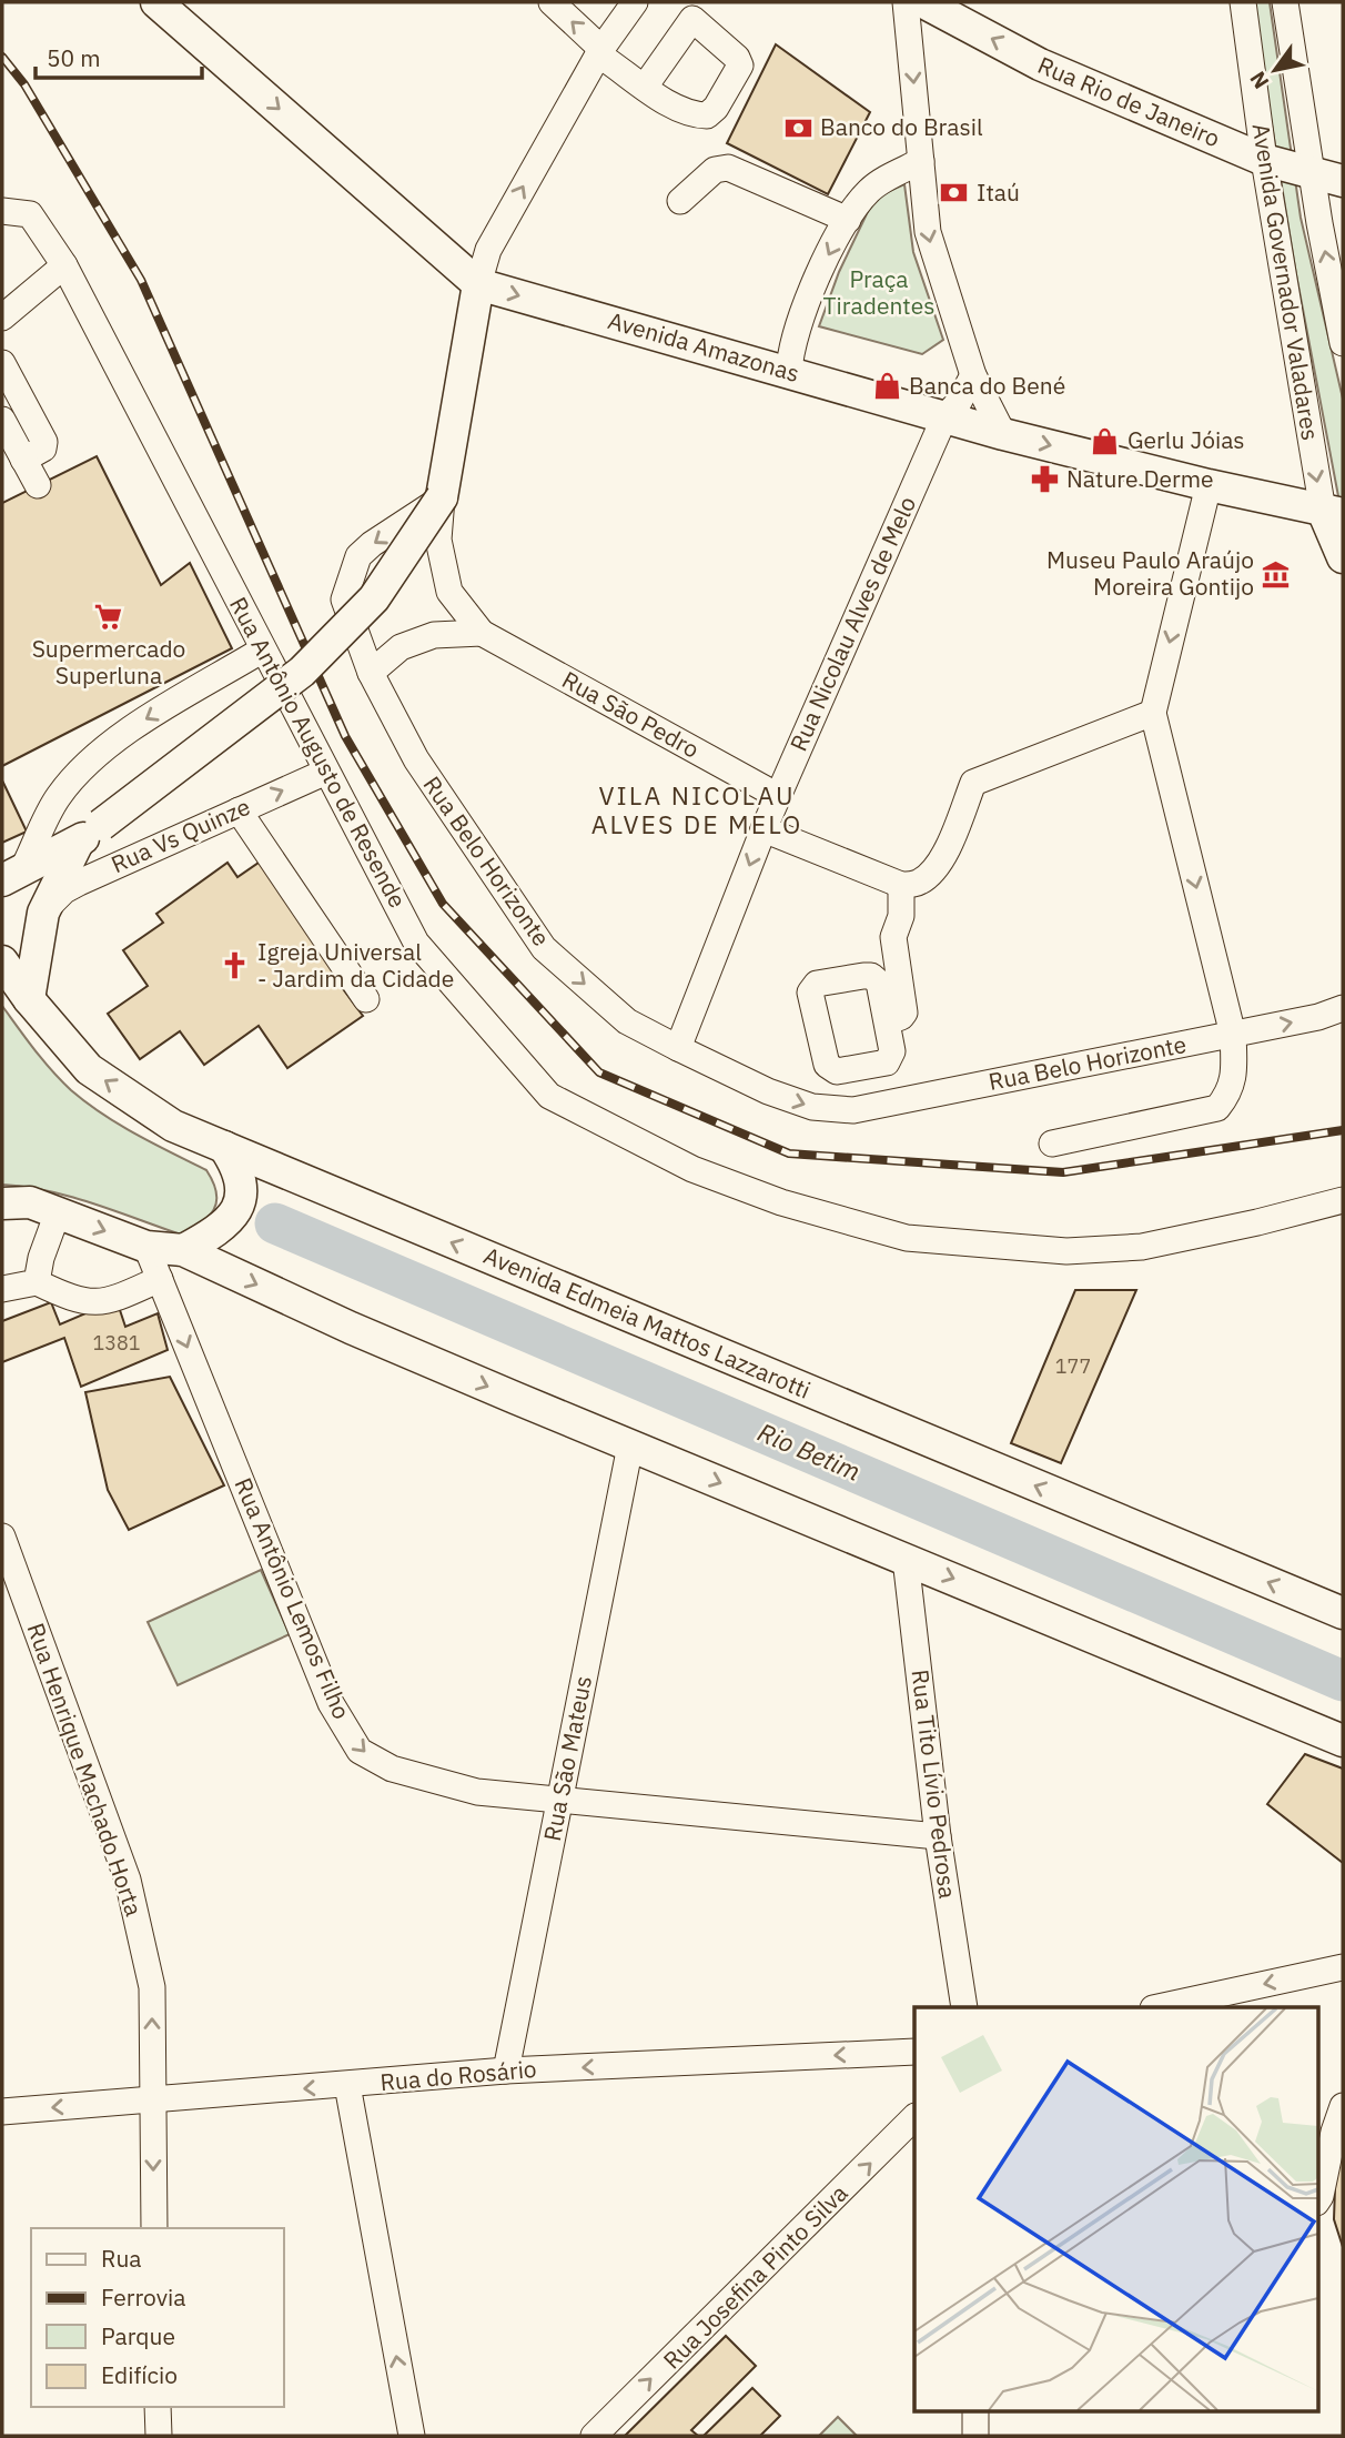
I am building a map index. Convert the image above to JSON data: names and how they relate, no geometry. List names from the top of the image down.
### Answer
{
  "streets": {
    "main road": [
      "Rua Rio de Janeiro",
      "Avenida Governador Valadares",
      "Avenida Amazonas",
      "Avenida Edmeia Mattos Lazzarotti"
    ],
    "street": [
      "Rua Nicolau Alves de Melo",
      "Rua São Pedro",
      "Rua Antônio Augusto de Resende",
      "Rua Vs Quinze",
      "Rua Belo Horizonte",
      "Rua Antônio Lemos Filho",
      "Rua São Mateus",
      "Rua Henrique Machado Horta",
      "Rua Tito Lívio Pedrosa",
      "Rua do Rosário",
      "Rua Josefina Pinto Silva"
    ]
  },
  "crossings": [
    ["Rua Rio de Janeiro", "Avenida Governador Valadares"],
    ["Avenida Governador Valadares", "Avenida Amazonas"],
    ["Avenida Amazonas", "Rua Nicolau Alves de Melo"],
    ["Rua Nicolau Alves de Melo", "Rua São Pedro"],
    ["Rua Nicolau Alves de Melo", "Rua Belo Horizonte"],
    ["Rua São Pedro", "Rua Belo Horizonte"],
    ["Rua Antônio Augusto de Resende", "Rua Vs Quinze"],
    ["Rua Antônio Lemos Filho", "Rua São Mateus"],
    ["Rua Antônio Lemos Filho", "Rua Tito Lívio Pedrosa"],
    ["Rua São Mateus", "Rua do Rosário"],
    ["Rua Henrique Machado Horta", "Rua do Rosário"]
  ],
  "one_way": [
    "Rua Rio de Janeiro",
    "Avenida Amazonas",
    "Rua Antônio Lemos Filho",
    "Rua do Rosário",
    "Rua Josefina Pinto Silva"
  ],
  "districts": ["VILA NICOLAU ALVES DE MELO"],
  "water": ["Rio Betim"],
  "parks": ["Praça Tiradentes"],
  "places": {
    "bank": ["Banco do Brasil", "Itaú"],
    "shop": ["Banca do Bené", "Gerlu Jóias"],
    "pharmacy": ["Nature Derme"],
    "museum": ["Museu Paulo Araújo Moreira Gontijo"],
    "supermarket": ["Supermercado Superluna"],
    "church": ["Igreja Universal - Jardim da Cidade"]
  },
  "house_numbers": ["1381", "177"],
  "legend": [
    "Rua",
    "Ferrovia",
    "Parque",
    "Edifício"
  ],
  "scale_bar": "50 m",
  "north": "bottom left"
}
